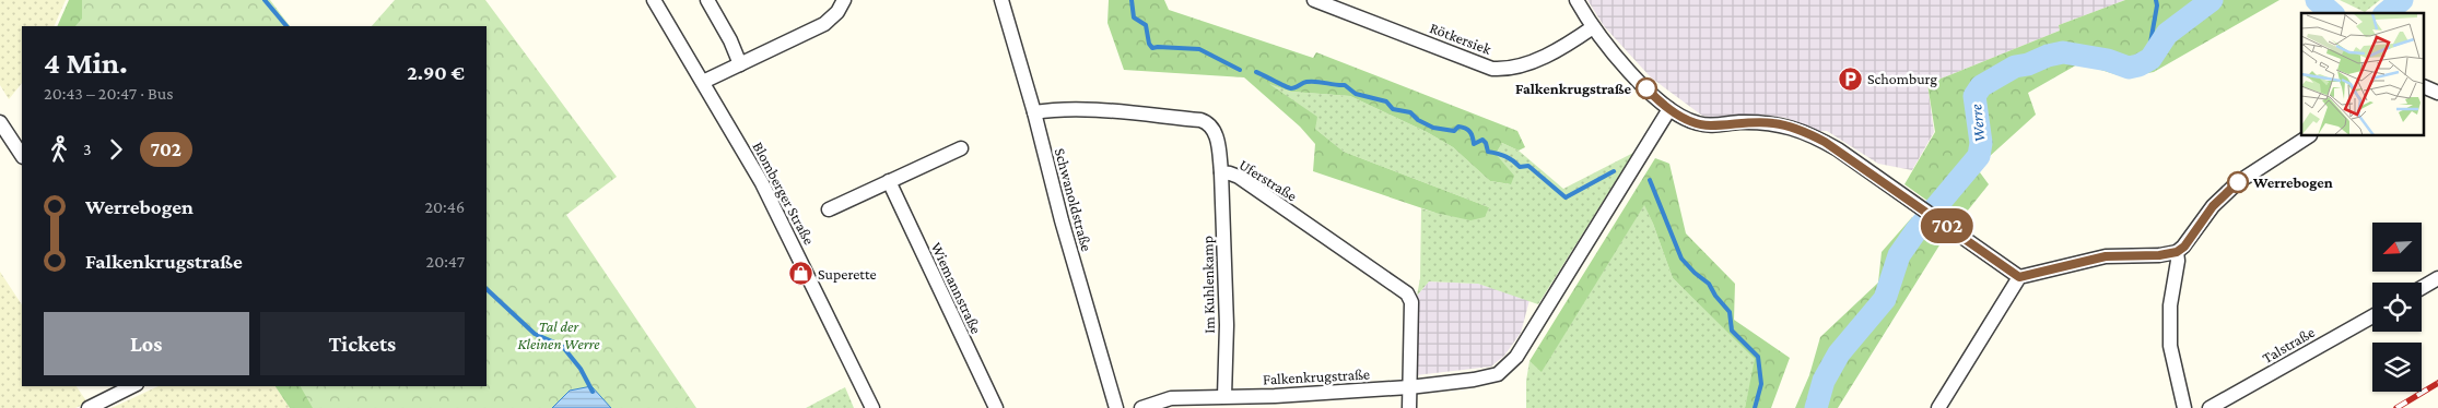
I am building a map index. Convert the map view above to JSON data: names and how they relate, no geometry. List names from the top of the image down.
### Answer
{
  "streets": {
    "street": [
      "Rötkersiek",
      "Uferstraße",
      "Blomberger Straße",
      "Schwanoldstraße",
      "Im Kuhlenkamp",
      "Wiemannstraße",
      "Talstraße",
      "Falkenkrugstraße"
    ]
  },
  "crossings": [
    ["Uferstraße", "Schwanoldstraße"],
    ["Uferstraße", "Im Kuhlenkamp"],
    ["Uferstraße", "Falkenkrugstraße"],
    ["Im Kuhlenkamp", "Falkenkrugstraße"]
  ],
  "water": ["Werre"],
  "parks": ["Tal der Kleinen Werre"],
  "places": {
    "parking": ["Schomburg"],
    "other": ["Falkenkrugstraße", "Werrebogen"],
    "shop": ["Superette"]
  },
  "lines": ["bus line 702"],
  "north": "bottom left",
  "page": {
    "on_map": "702",
    "heading": ["4 Min.", "20:43 – 20:47 · Bus", "2.90 €"],
    "legs": ["3", "702"],
    "list": [
      {
        "name": "Werrebogen",
        "value": "20:46"
      },
      {
        "name": "Falkenkrugstraße",
        "value": "20:47"
      }
    ],
    "buttons": ["Los", "Tickets"]
  }
}
